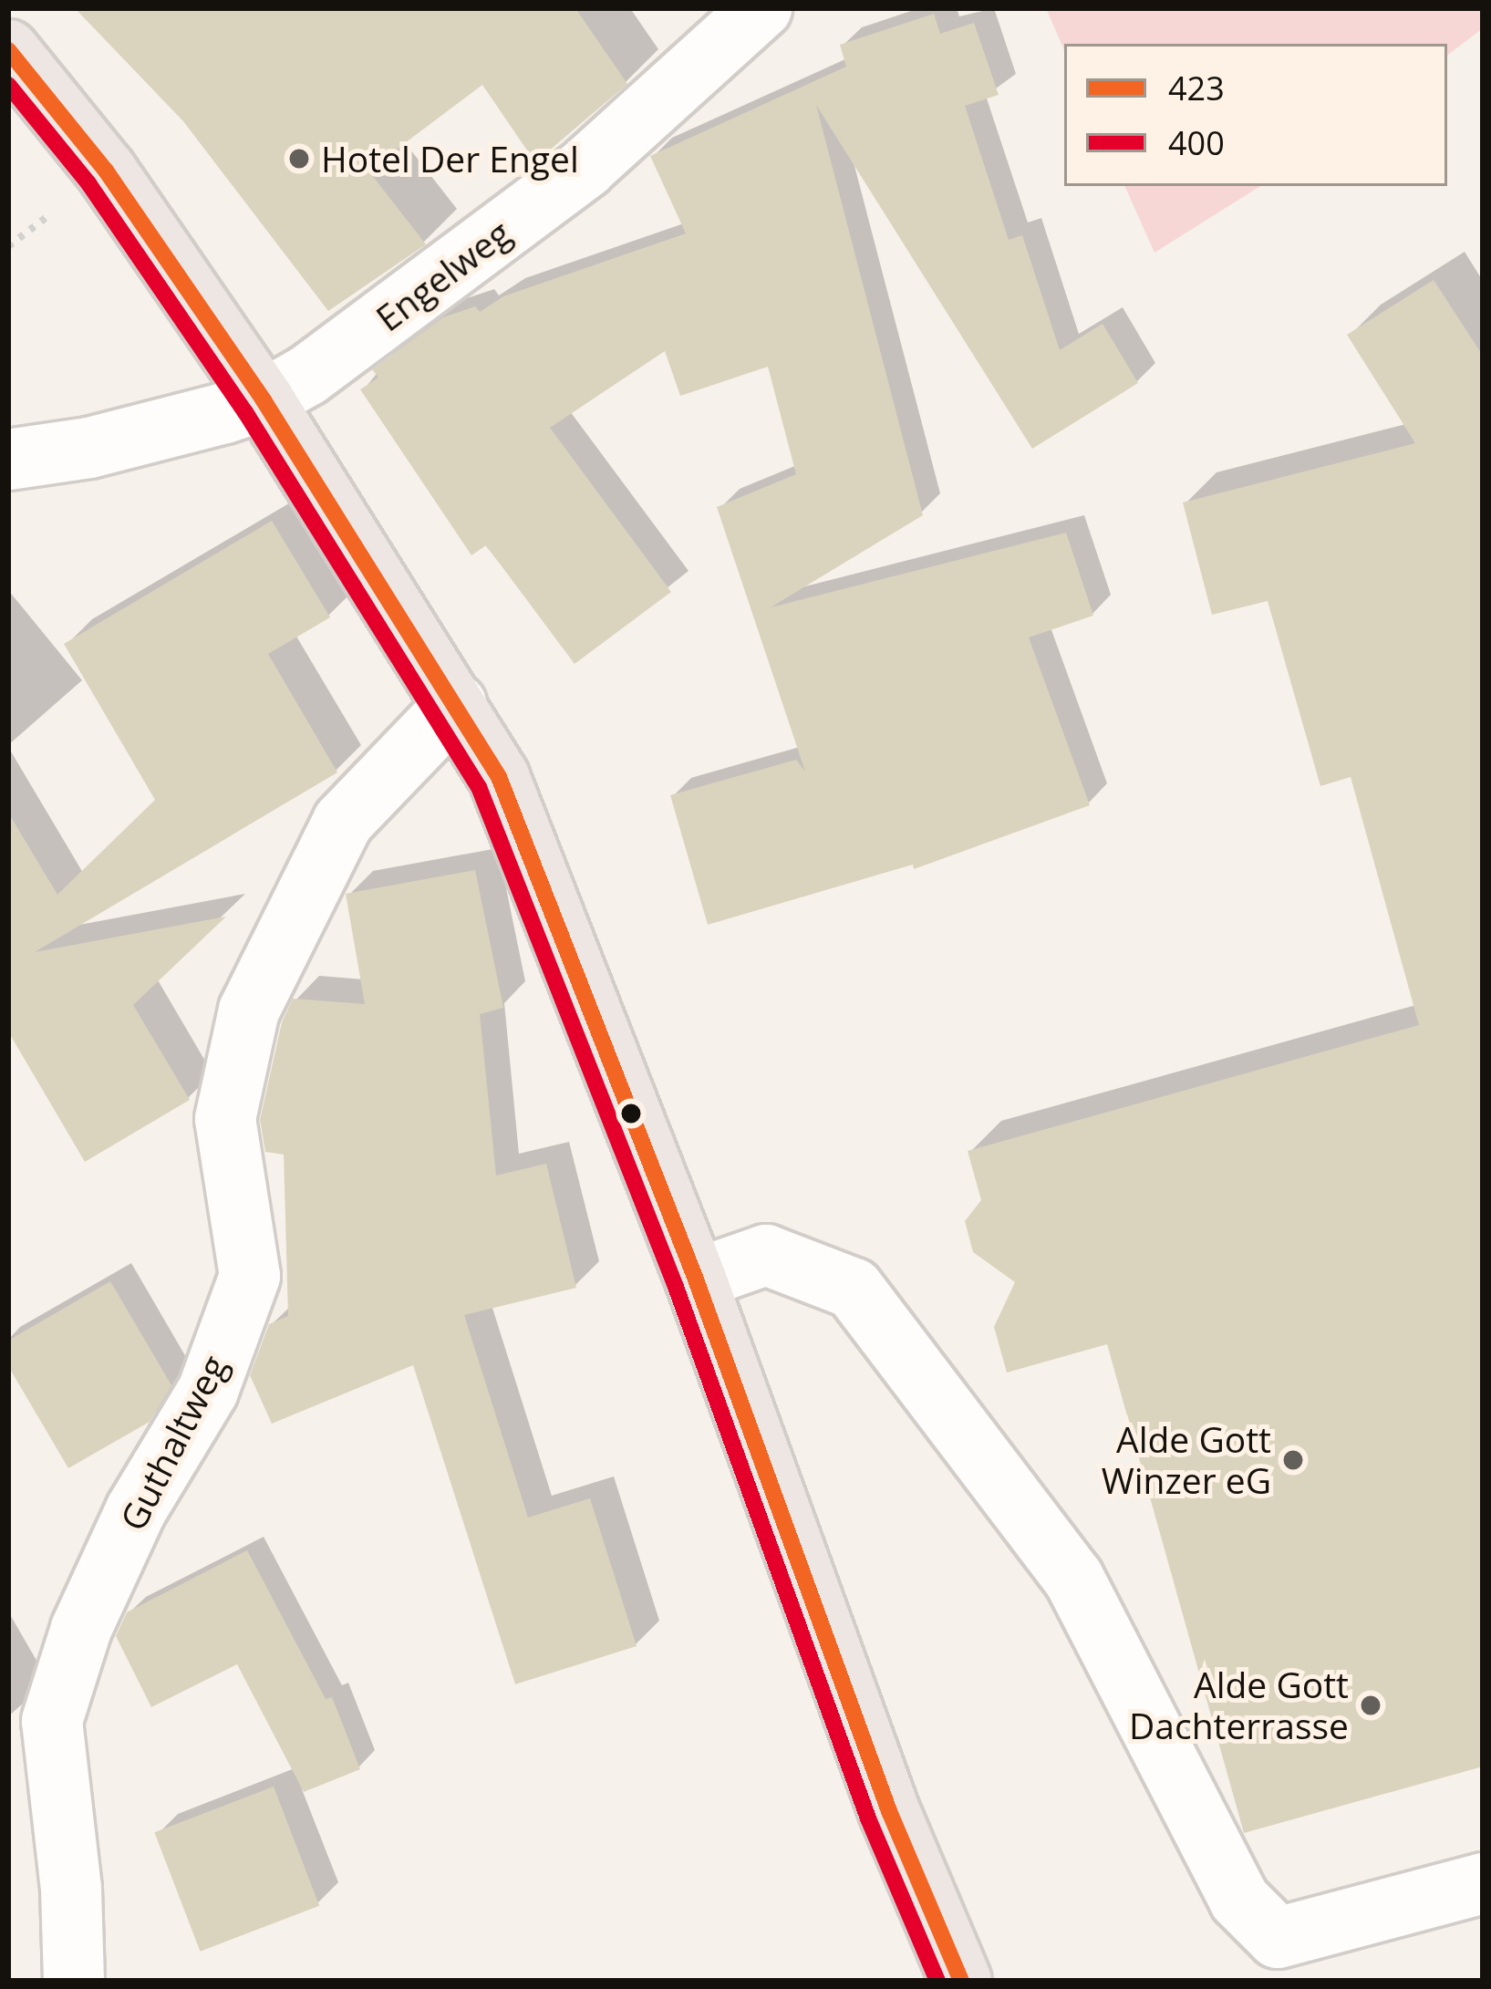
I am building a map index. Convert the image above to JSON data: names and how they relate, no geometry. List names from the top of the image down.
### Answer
{
  "streets": {
    "street": ["Engelweg", "Guthaltweg"]
  },
  "places": ["Hotel Der Engel", "Alde Gott Winzer eG", "Alde Gott Dachterrasse"],
  "lines": ["transit line 423", "transit line 400"],
  "legend": ["423", "400"]
}
